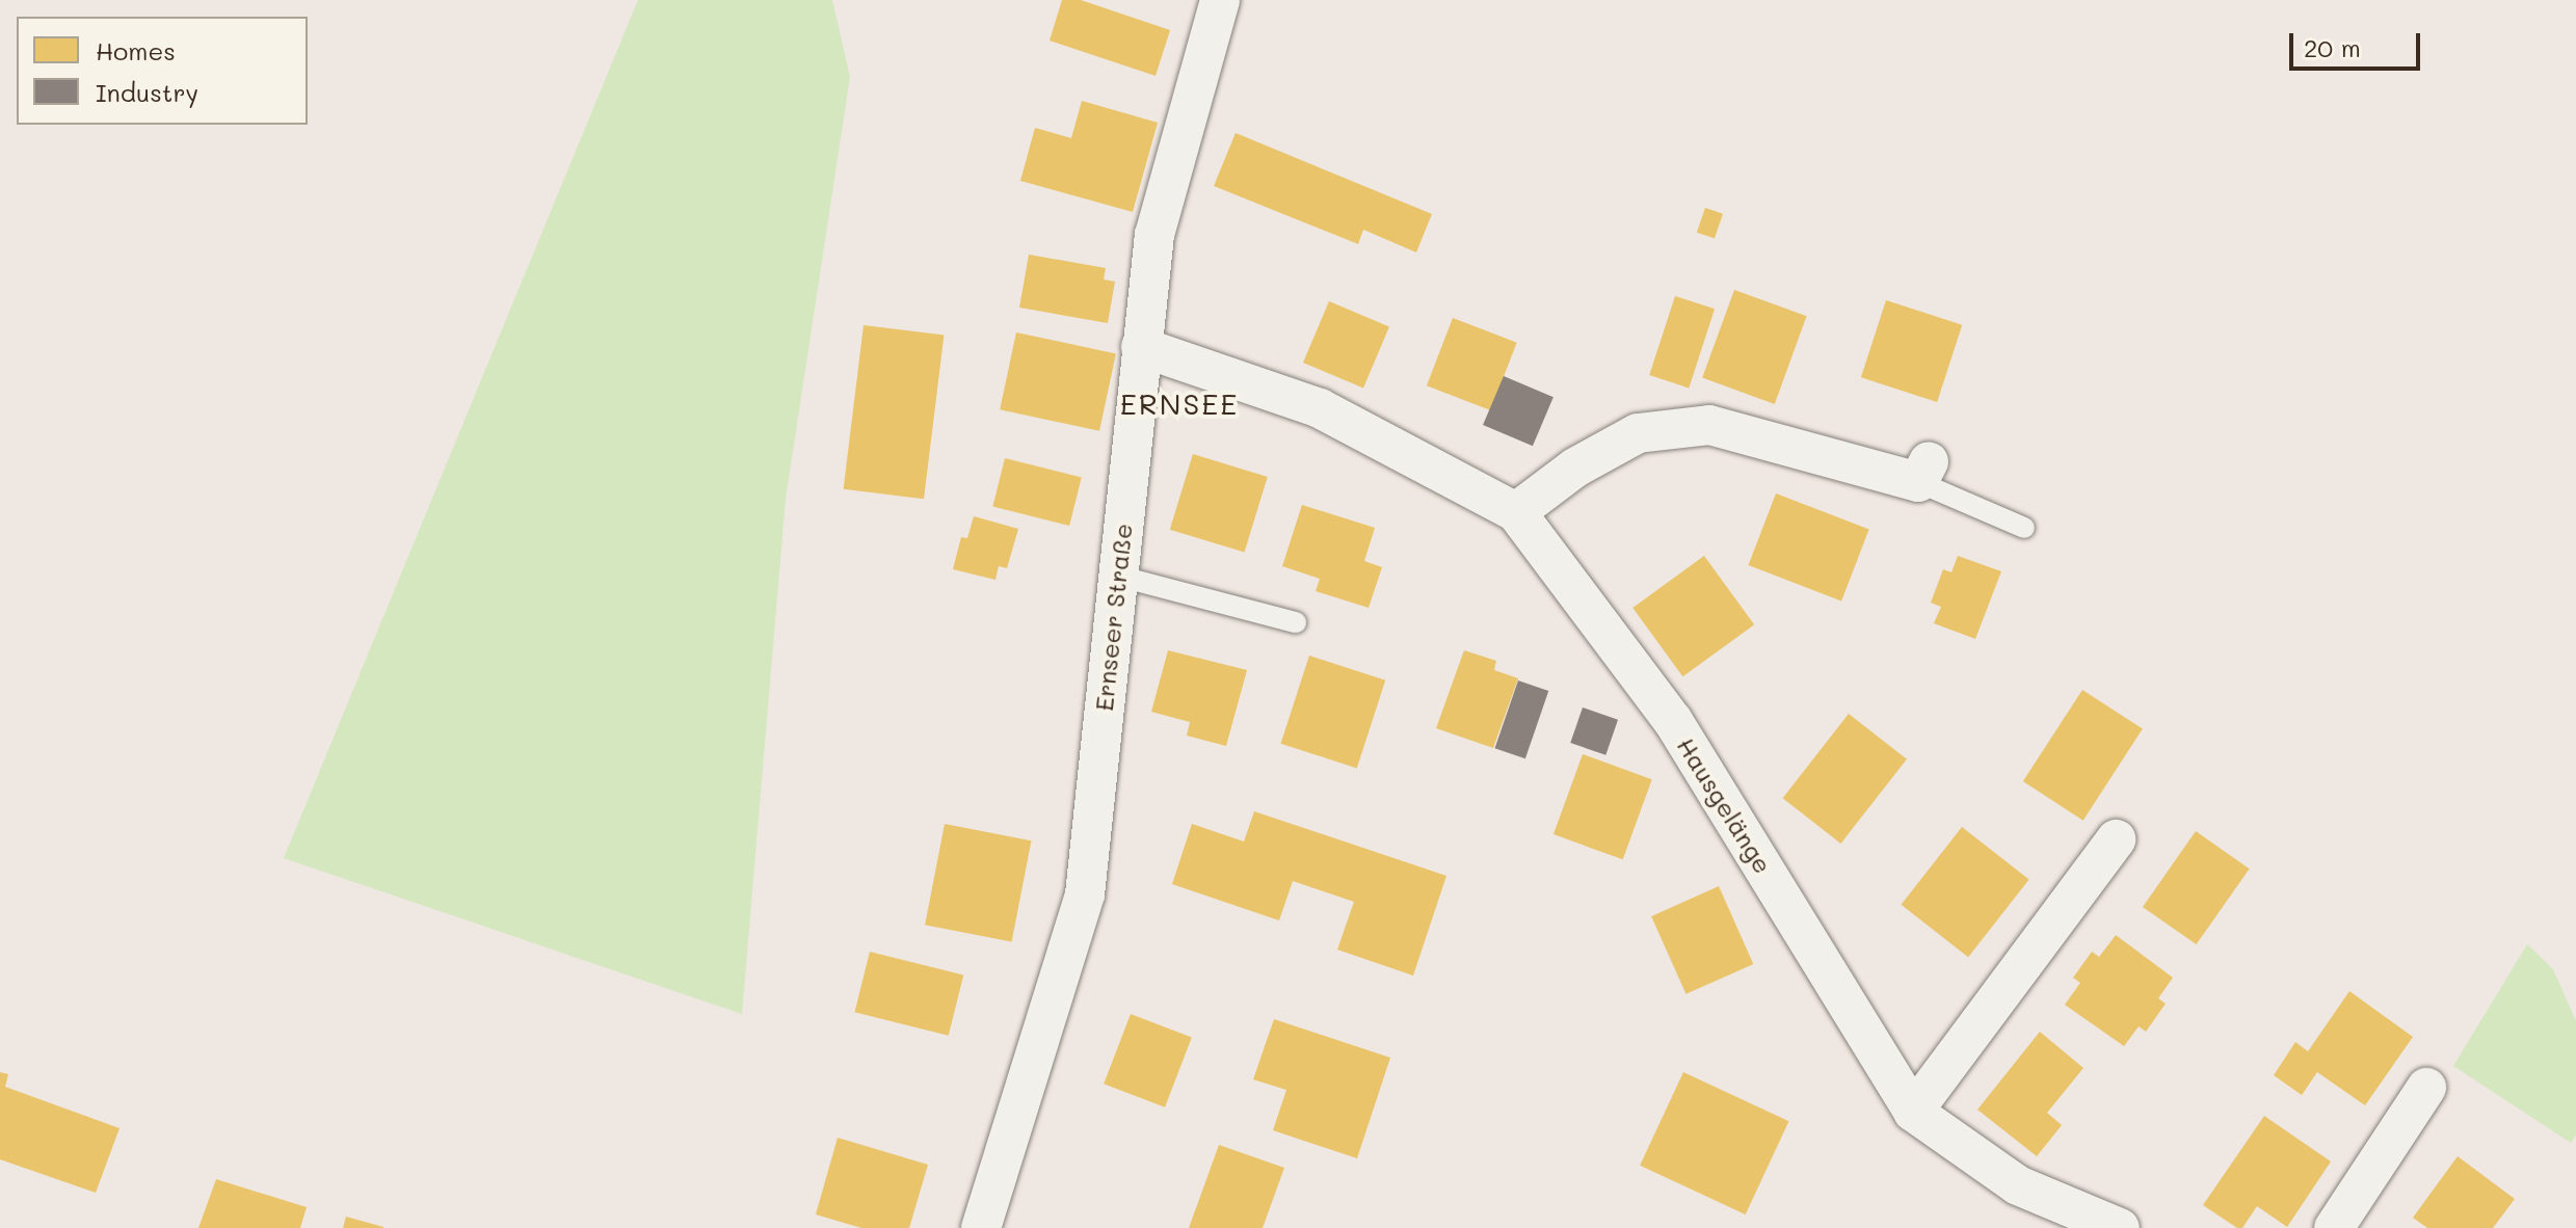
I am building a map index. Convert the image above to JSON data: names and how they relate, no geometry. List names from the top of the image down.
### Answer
{
  "streets": {
    "street": ["Ernseer Straße", "Hausgelänge"]
  },
  "crossings": [
    ["Ernseer Straße", "Hausgelänge"]
  ],
  "districts": ["ERNSEE"],
  "legend": ["Homes", "Industry"],
  "scale_bar": "20 m"
}
